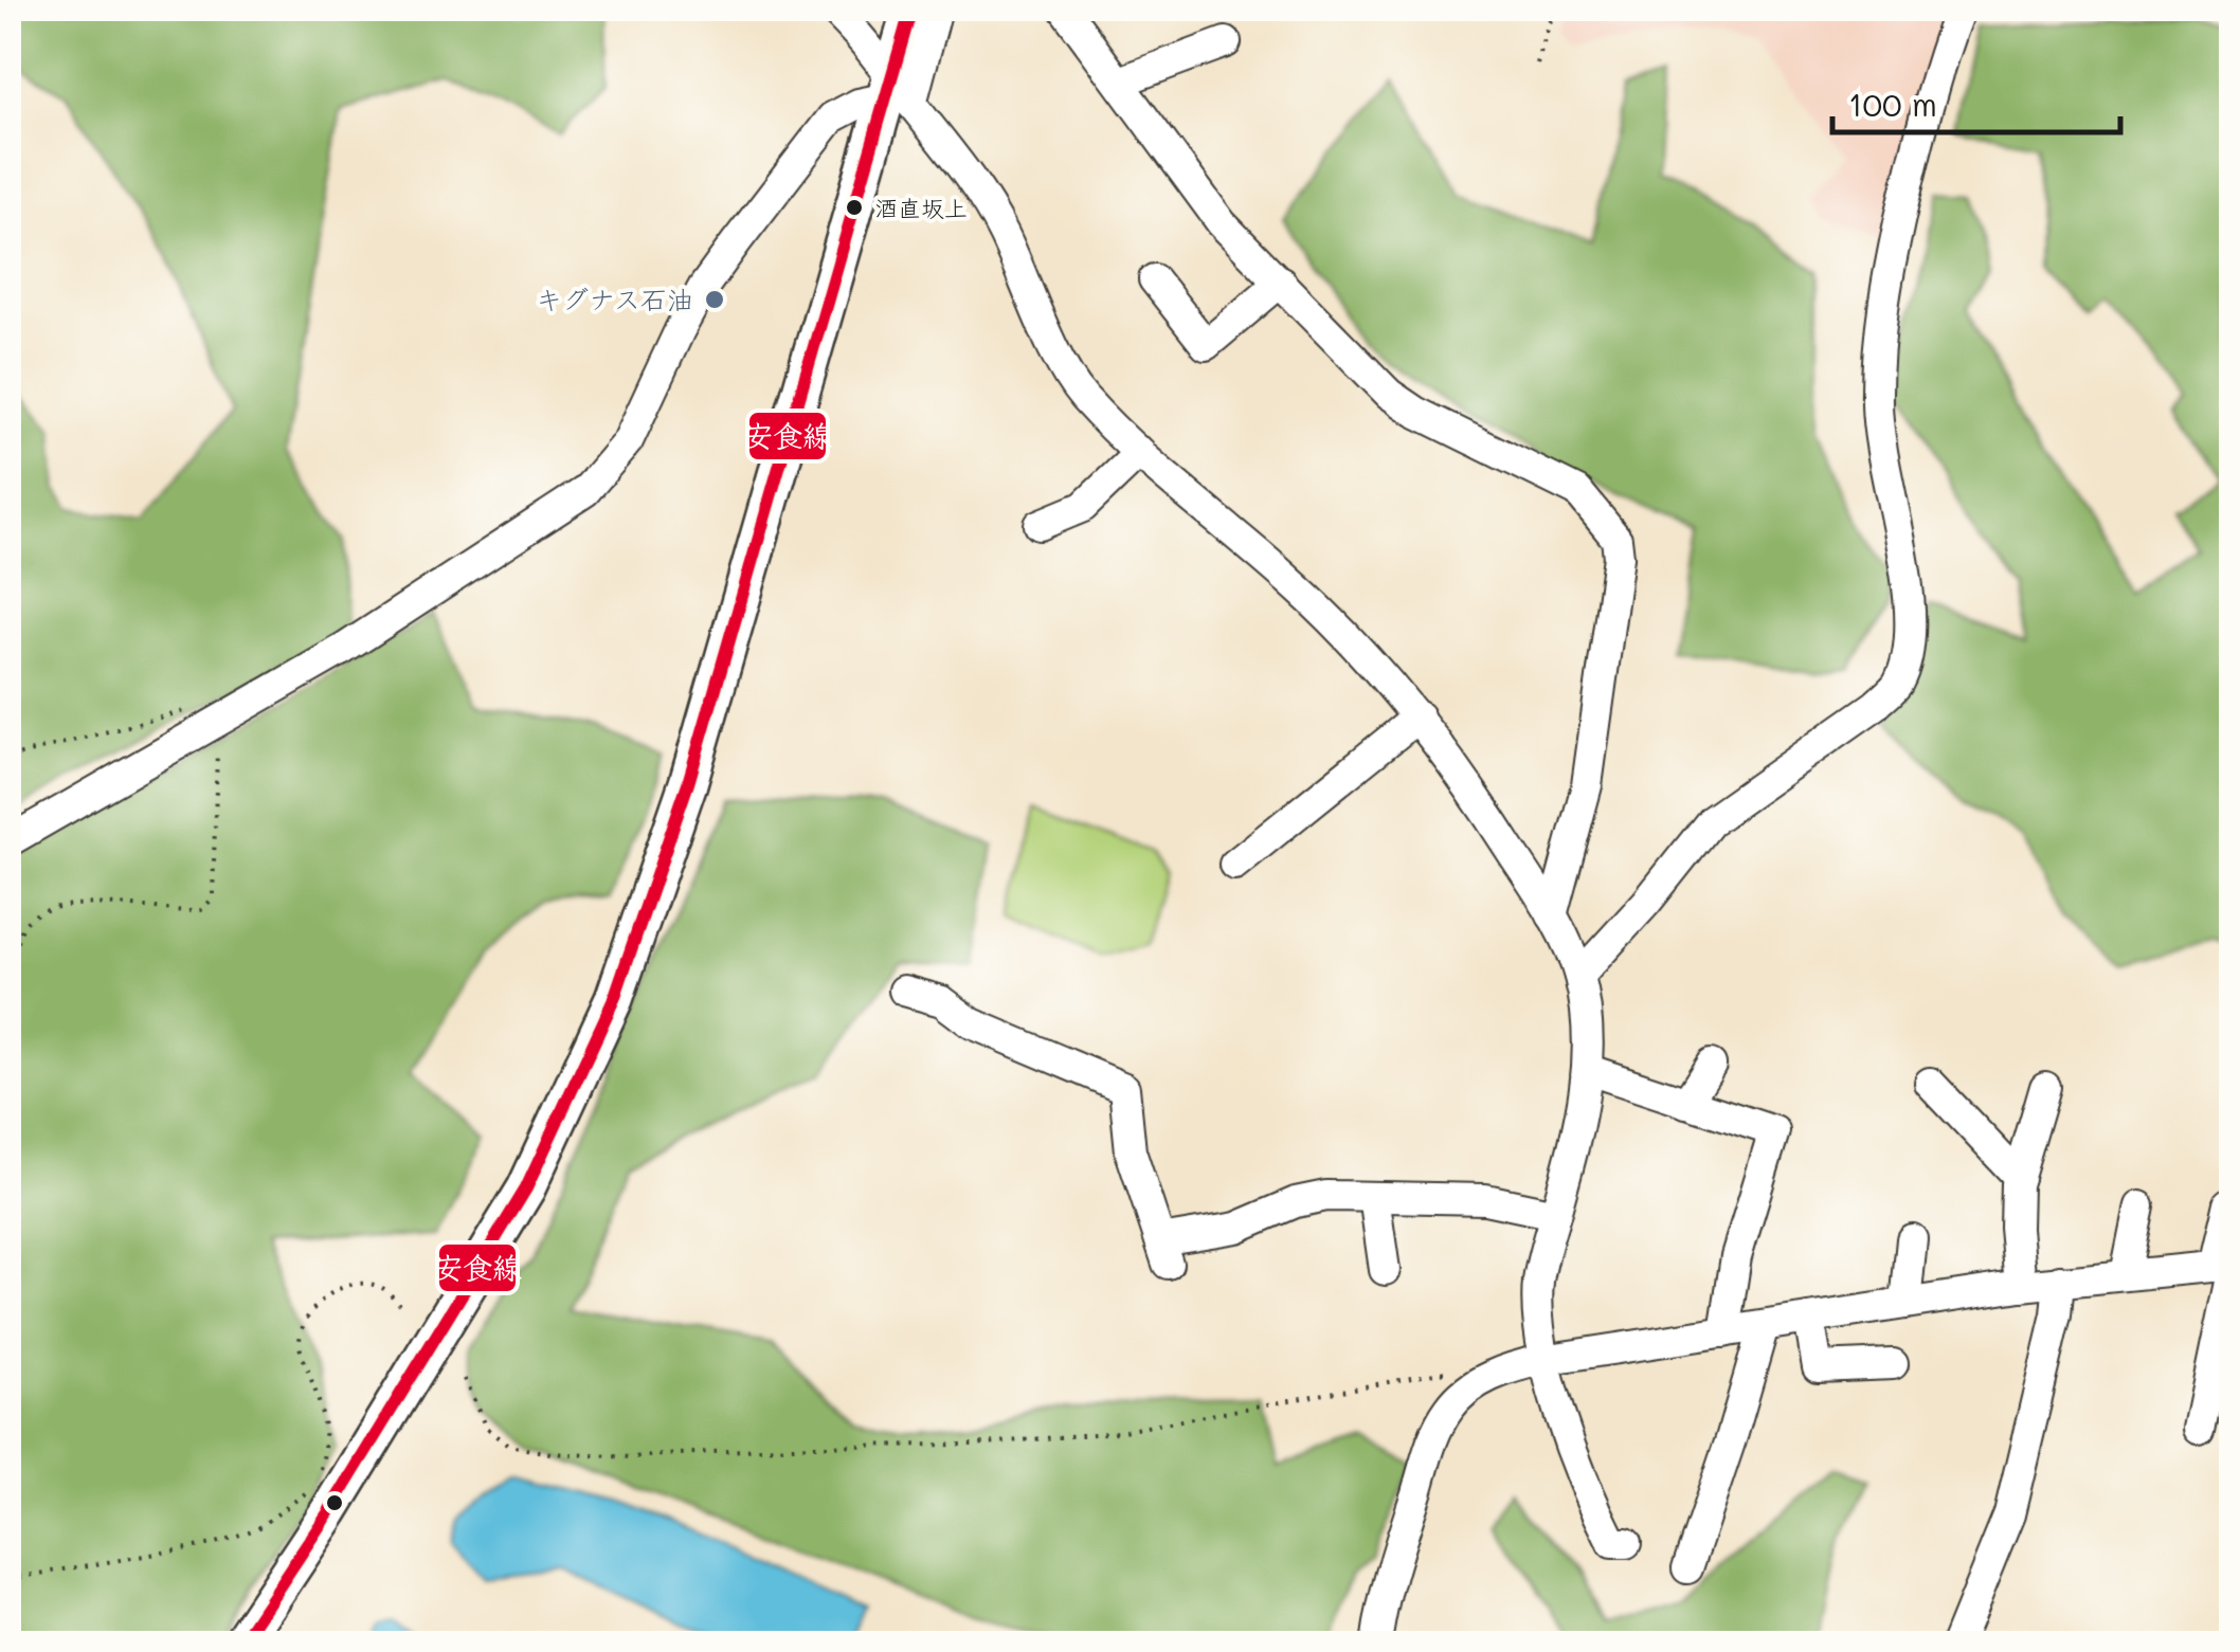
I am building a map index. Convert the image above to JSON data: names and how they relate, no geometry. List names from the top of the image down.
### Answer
{
  "places": ["酒直坂上", "キグナス石油"],
  "lines": ["transit line 安食線"],
  "scale_bar": "100 m"
}
